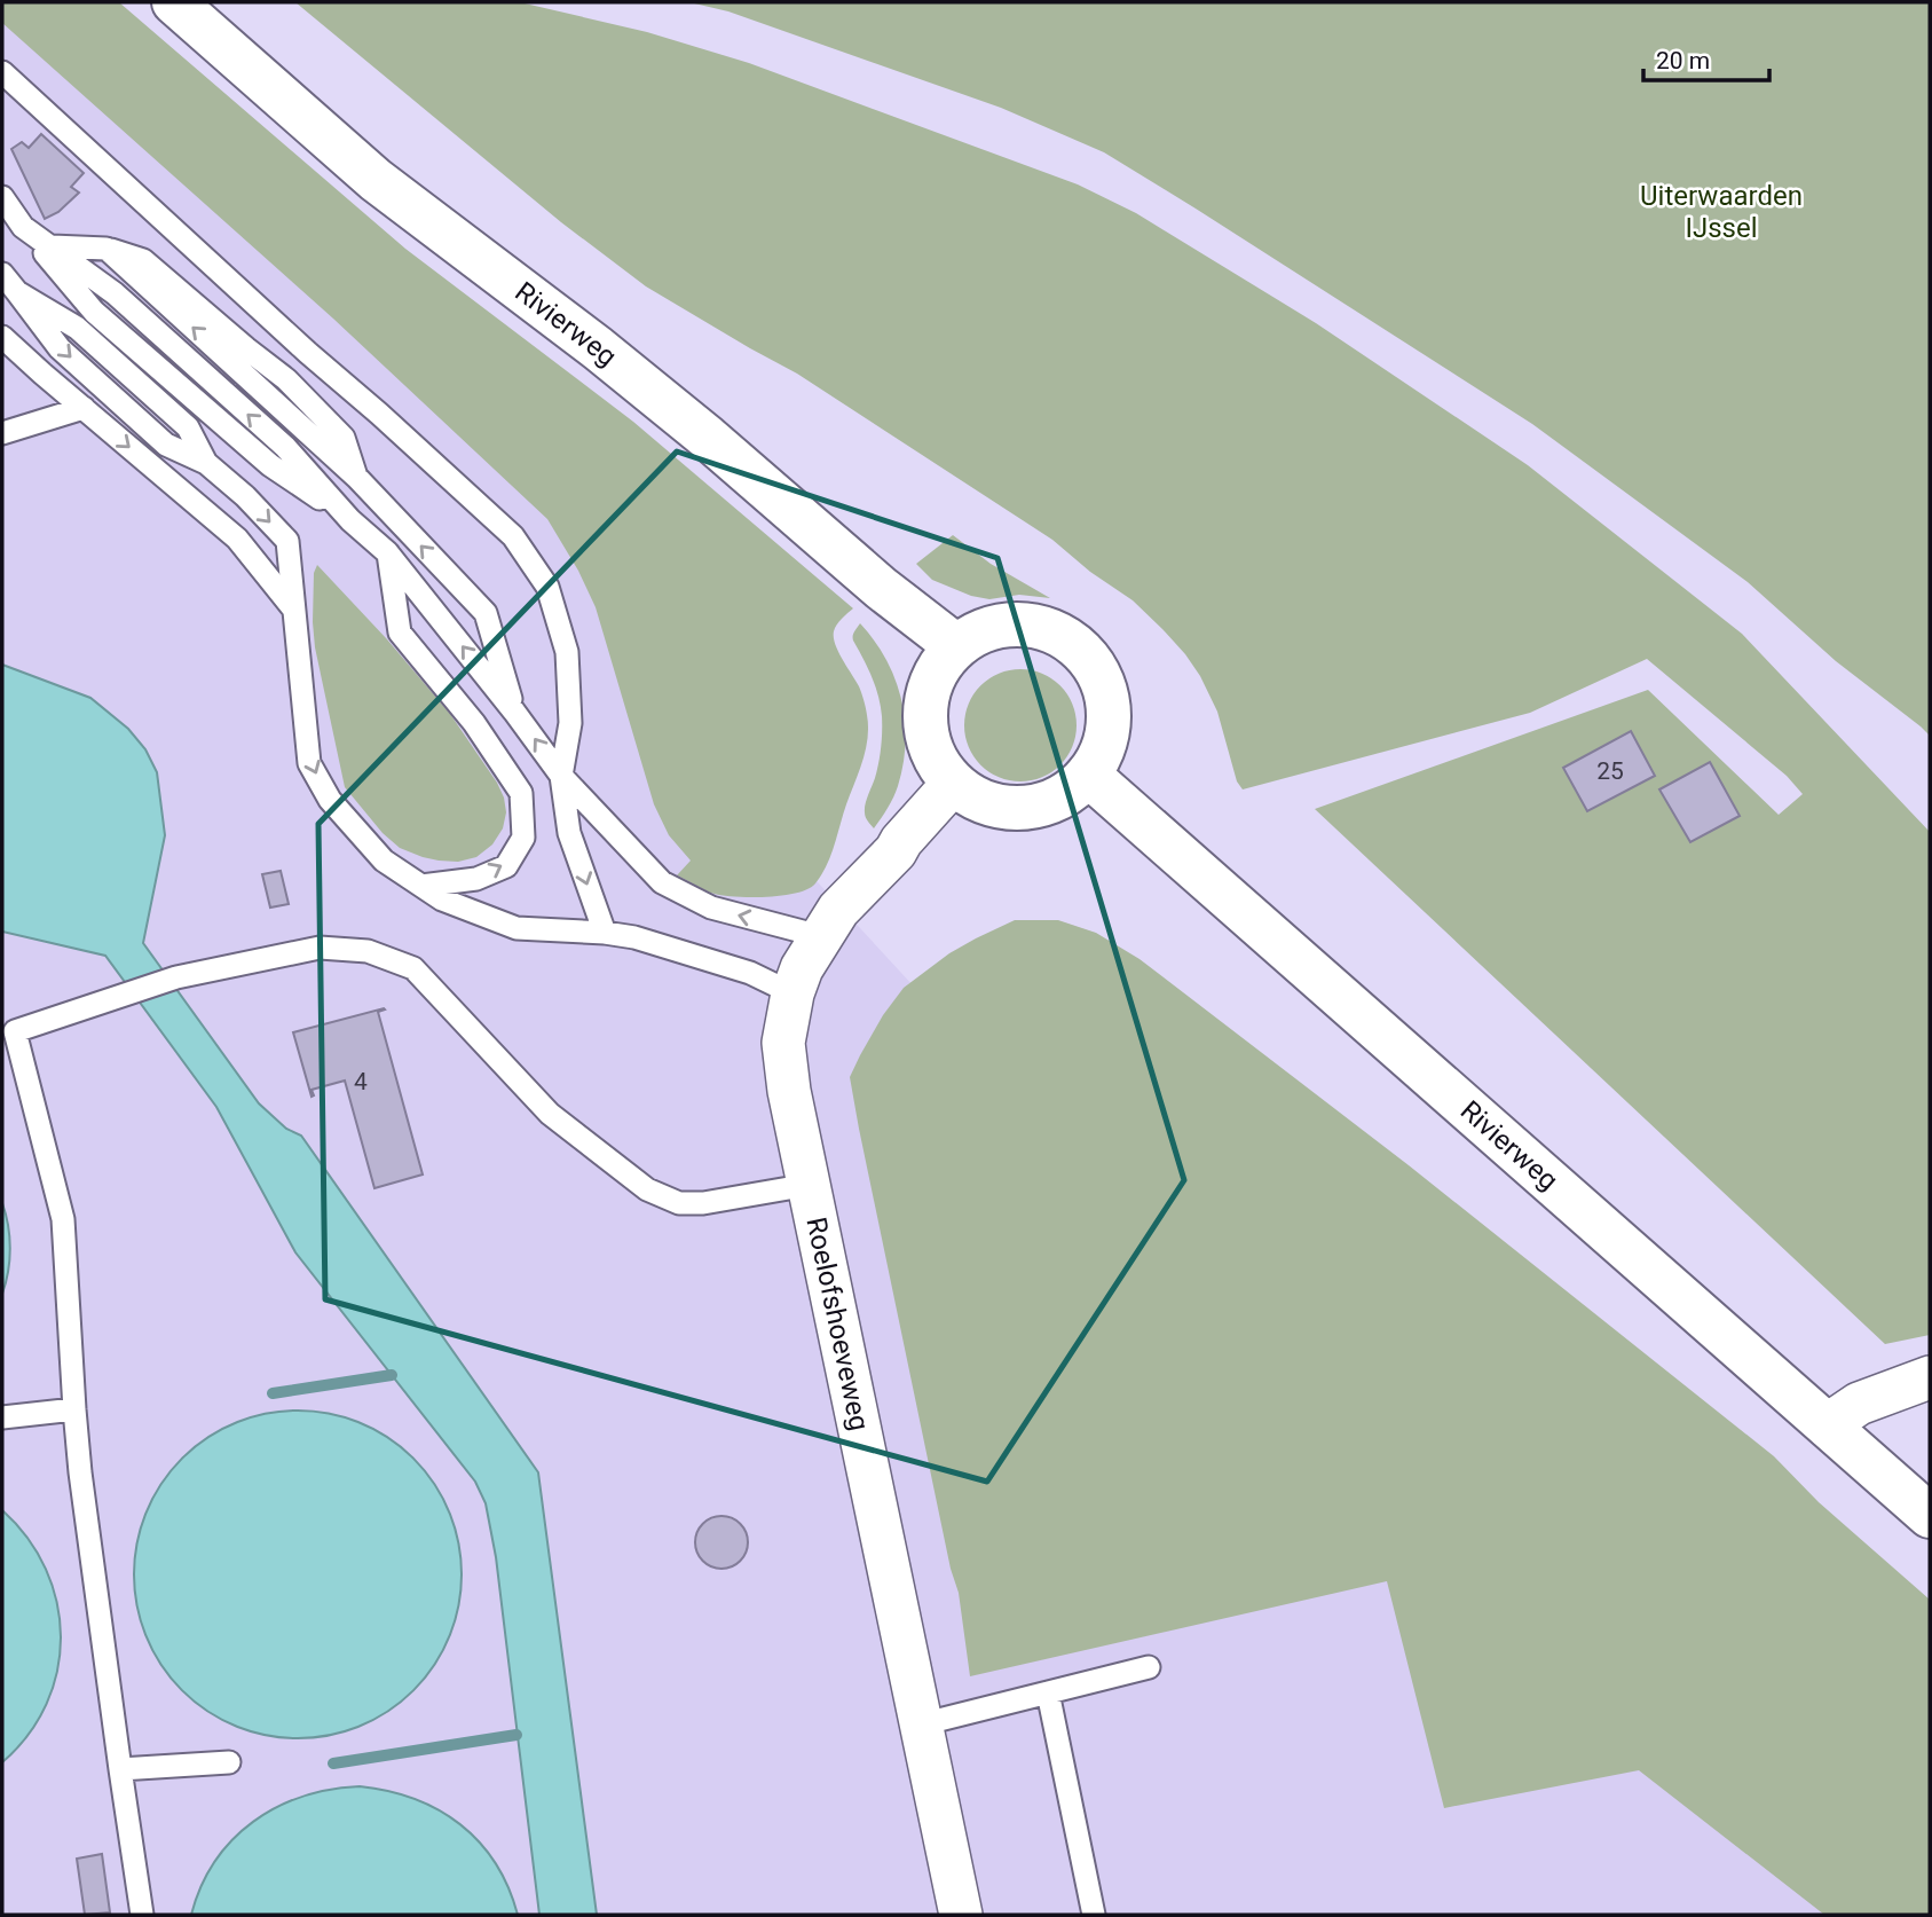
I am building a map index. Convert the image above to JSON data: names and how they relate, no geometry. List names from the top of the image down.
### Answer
{
  "streets": {
    "main road": ["Rivierweg"],
    "street": ["Roelofshoeveweg"]
  },
  "crossings": [
    ["Rivierweg", "Roelofshoeveweg"]
  ],
  "parks": ["Uiterwaarden IJssel"],
  "house_numbers": ["25", "4"],
  "scale_bar": "20 m"
}
